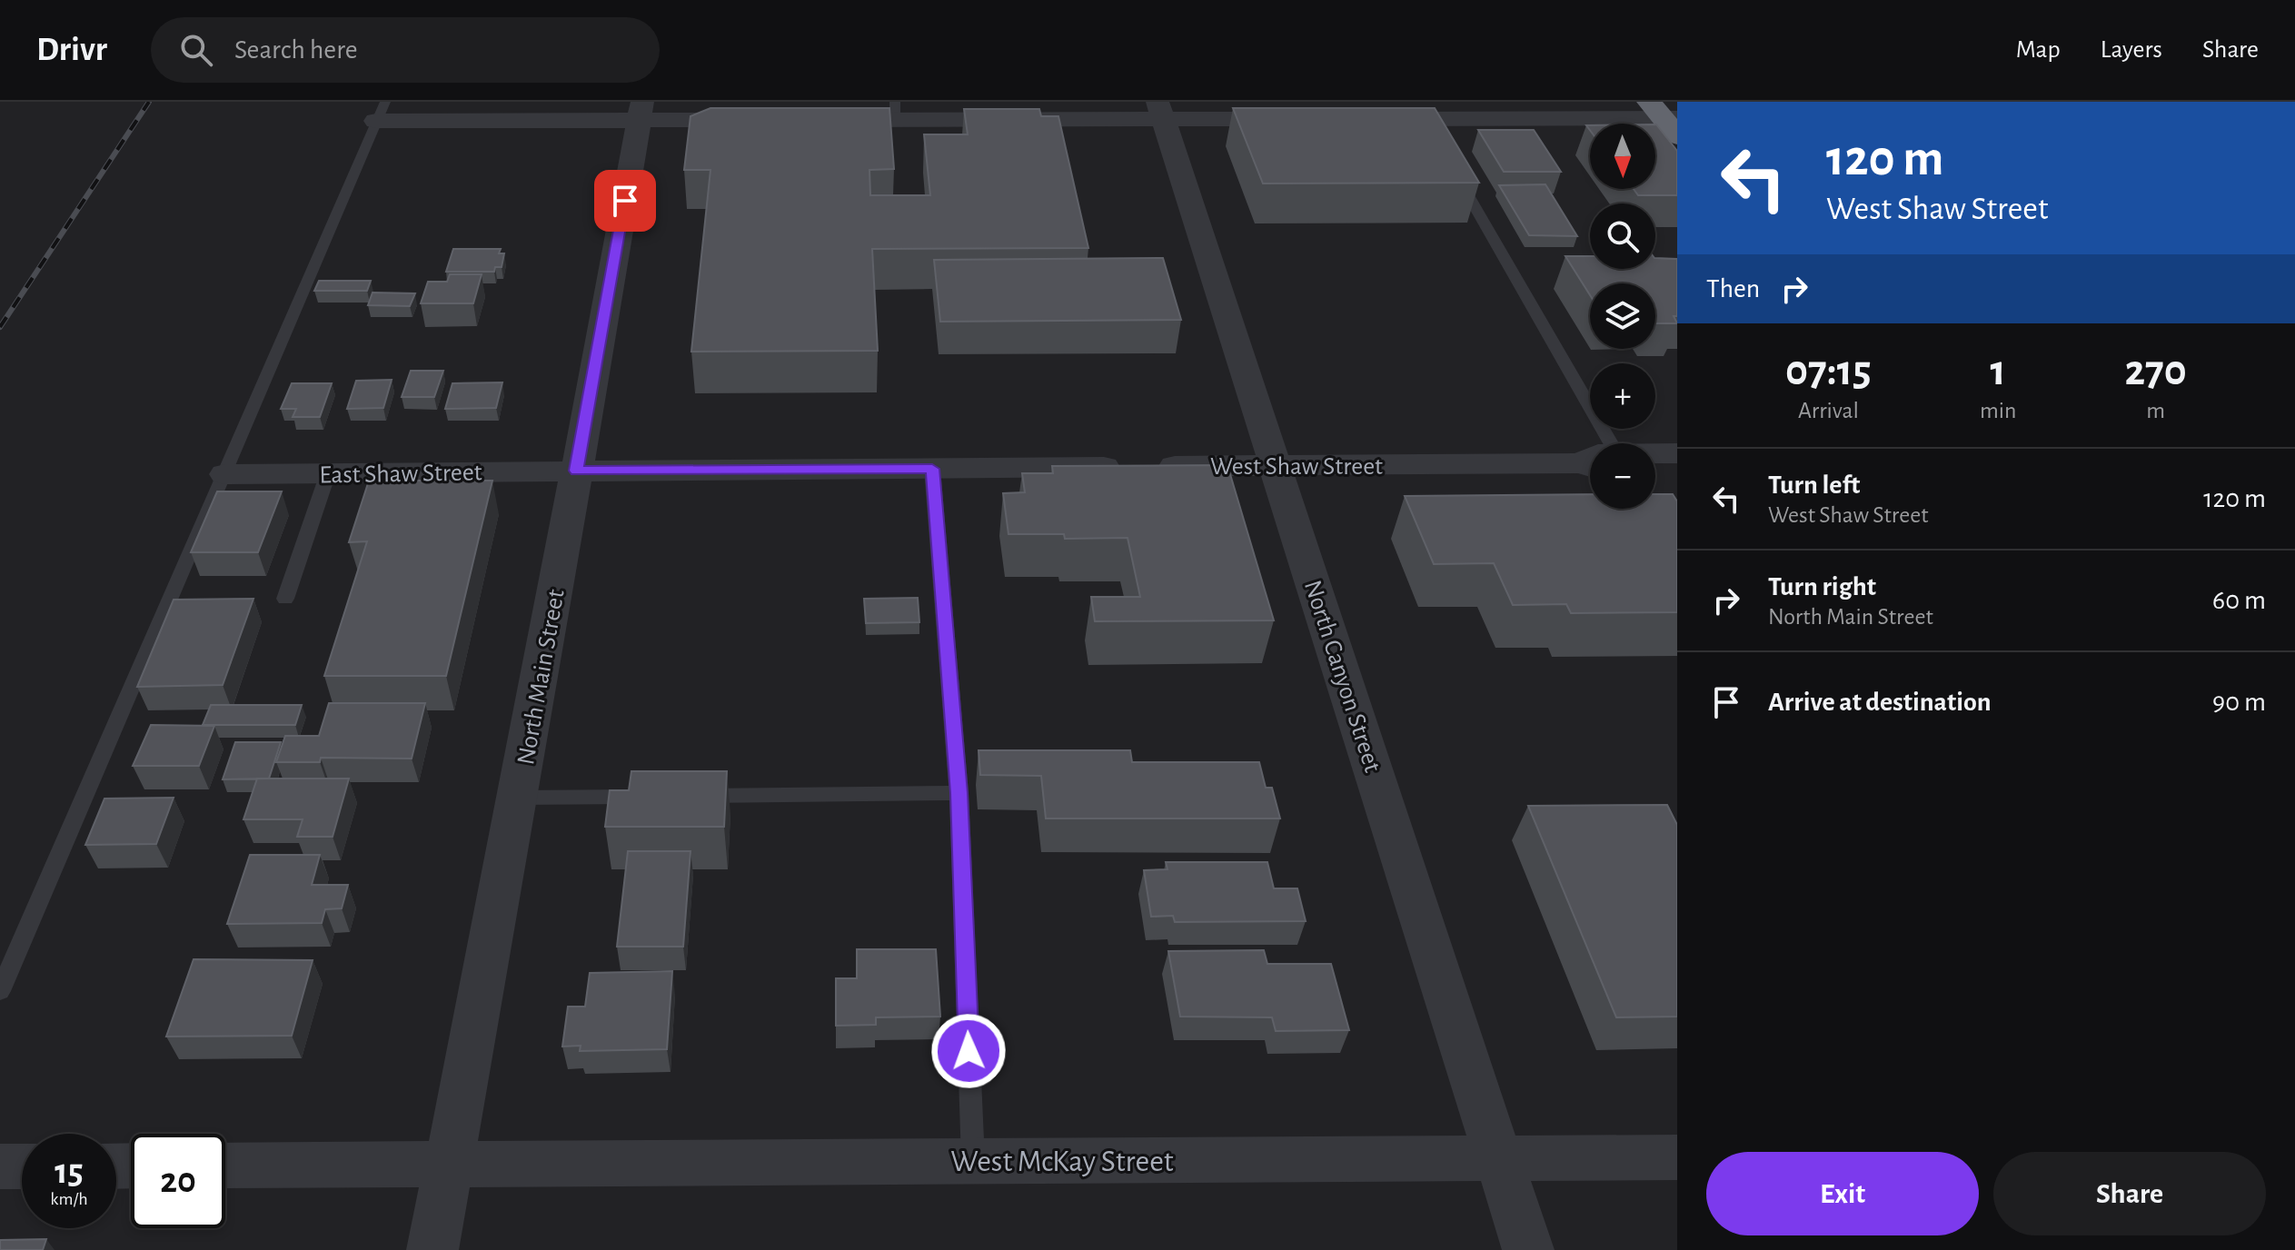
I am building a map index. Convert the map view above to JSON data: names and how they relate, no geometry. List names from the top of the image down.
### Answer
{
  "streets": {
    "street": [
      "West Shaw Street",
      "East Shaw Street",
      "North Canyon Street",
      "North Main Street",
      "West McKay Street"
    ]
  },
  "crossings": [
    ["West Shaw Street", "East Shaw Street"],
    ["West Shaw Street", "North Canyon Street"],
    ["West Shaw Street", "North Main Street"],
    ["East Shaw Street", "North Main Street"],
    ["North Canyon Street", "West McKay Street"],
    ["North Main Street", "West McKay Street"]
  ],
  "north": "bottom",
  "page": {
    "header": "Drivr",
    "search": "Search here",
    "nav": ["Map", "Layers", "Share"],
    "turn": ["120 m", "West Shaw Street"],
    "map_buttons": ["+", "−"],
    "then": "Then",
    "eta": [
      "07:15",
      "Arrival",
      "1",
      "min",
      "270",
      "m"
    ],
    "list": [
      {
        "name": "Turn left",
        "note": "West Shaw Street",
        "value": "120 m"
      },
      {
        "name": "Turn right",
        "note": "North Main Street",
        "value": "60 m"
      },
      {
        "name": "Arrive at destination",
        "value": "90 m"
      }
    ],
    "speed": "15 km/h",
    "limit": "20",
    "buttons": ["Exit", "Share"]
  }
}
